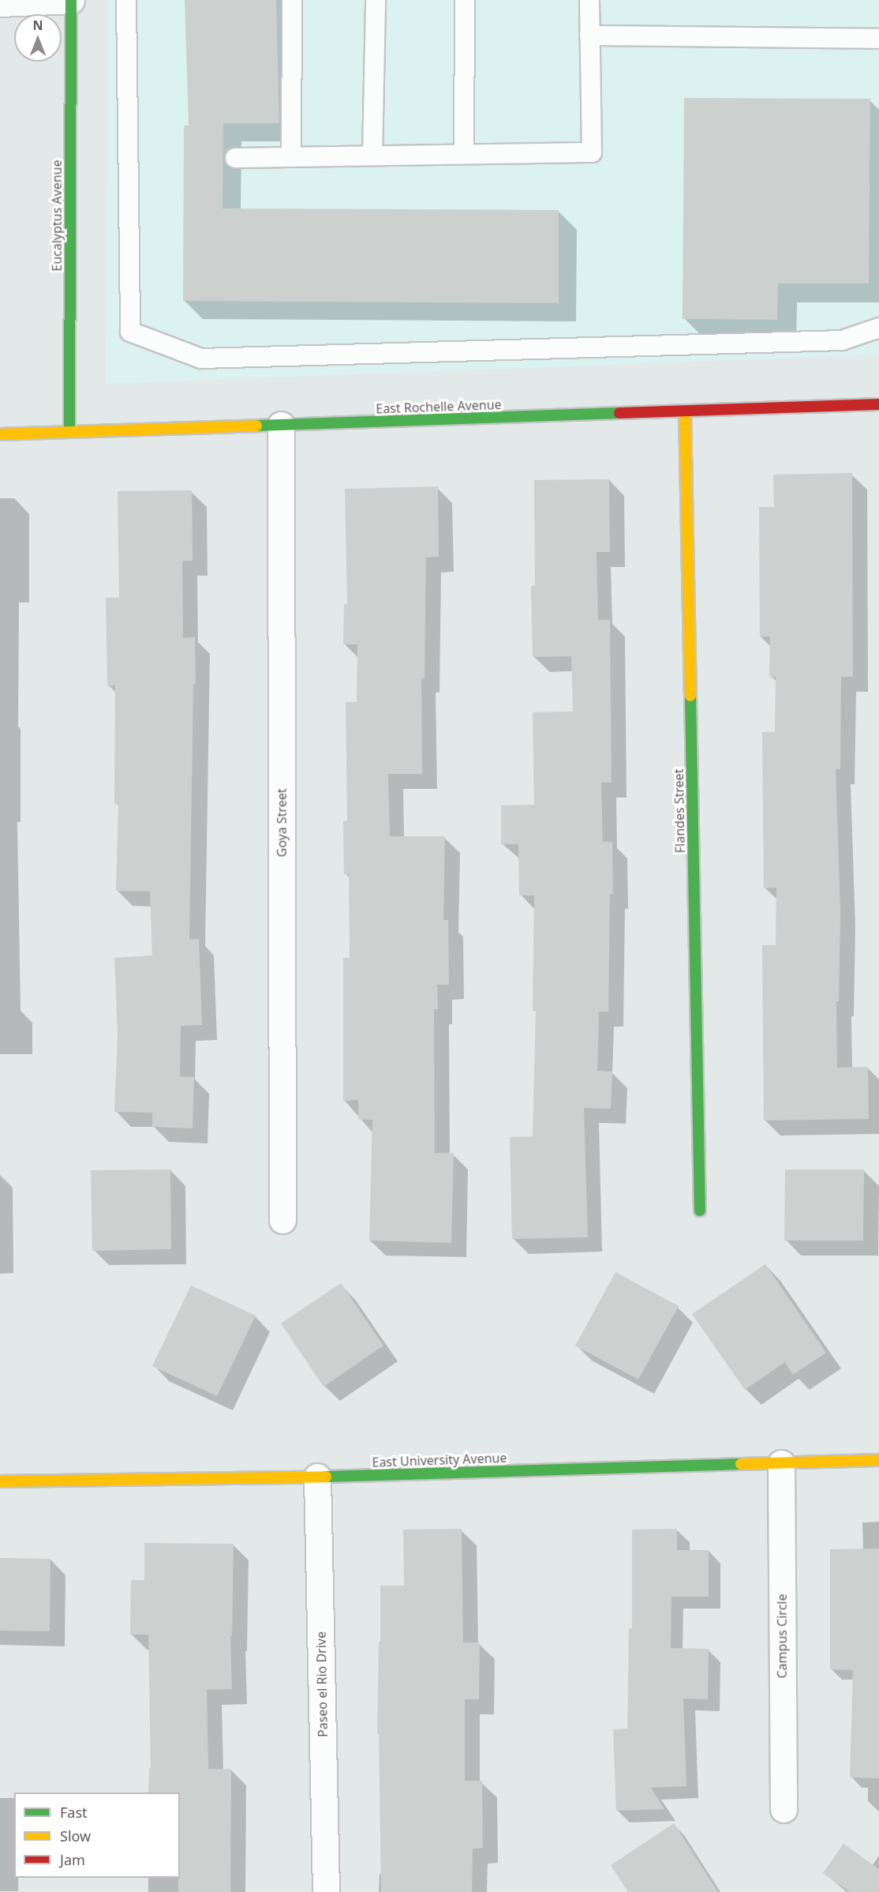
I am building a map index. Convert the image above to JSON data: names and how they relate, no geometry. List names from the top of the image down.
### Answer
{
  "streets": {
    "street": [
      "Eucalyptus Avenue",
      "East Rochelle Avenue",
      "Flandes Street",
      "Goya Street",
      "East University Avenue",
      "Campus Circle",
      "Paseo el Rio Drive"
    ]
  },
  "crossings": [
    ["Eucalyptus Avenue", "East Rochelle Avenue"],
    ["East Rochelle Avenue", "Flandes Street"],
    ["East Rochelle Avenue", "Goya Street"],
    ["East University Avenue", "Campus Circle"],
    ["East University Avenue", "Paseo el Rio Drive"]
  ],
  "legend": ["Fast", "Slow", "Jam"],
  "north": "top"
}
